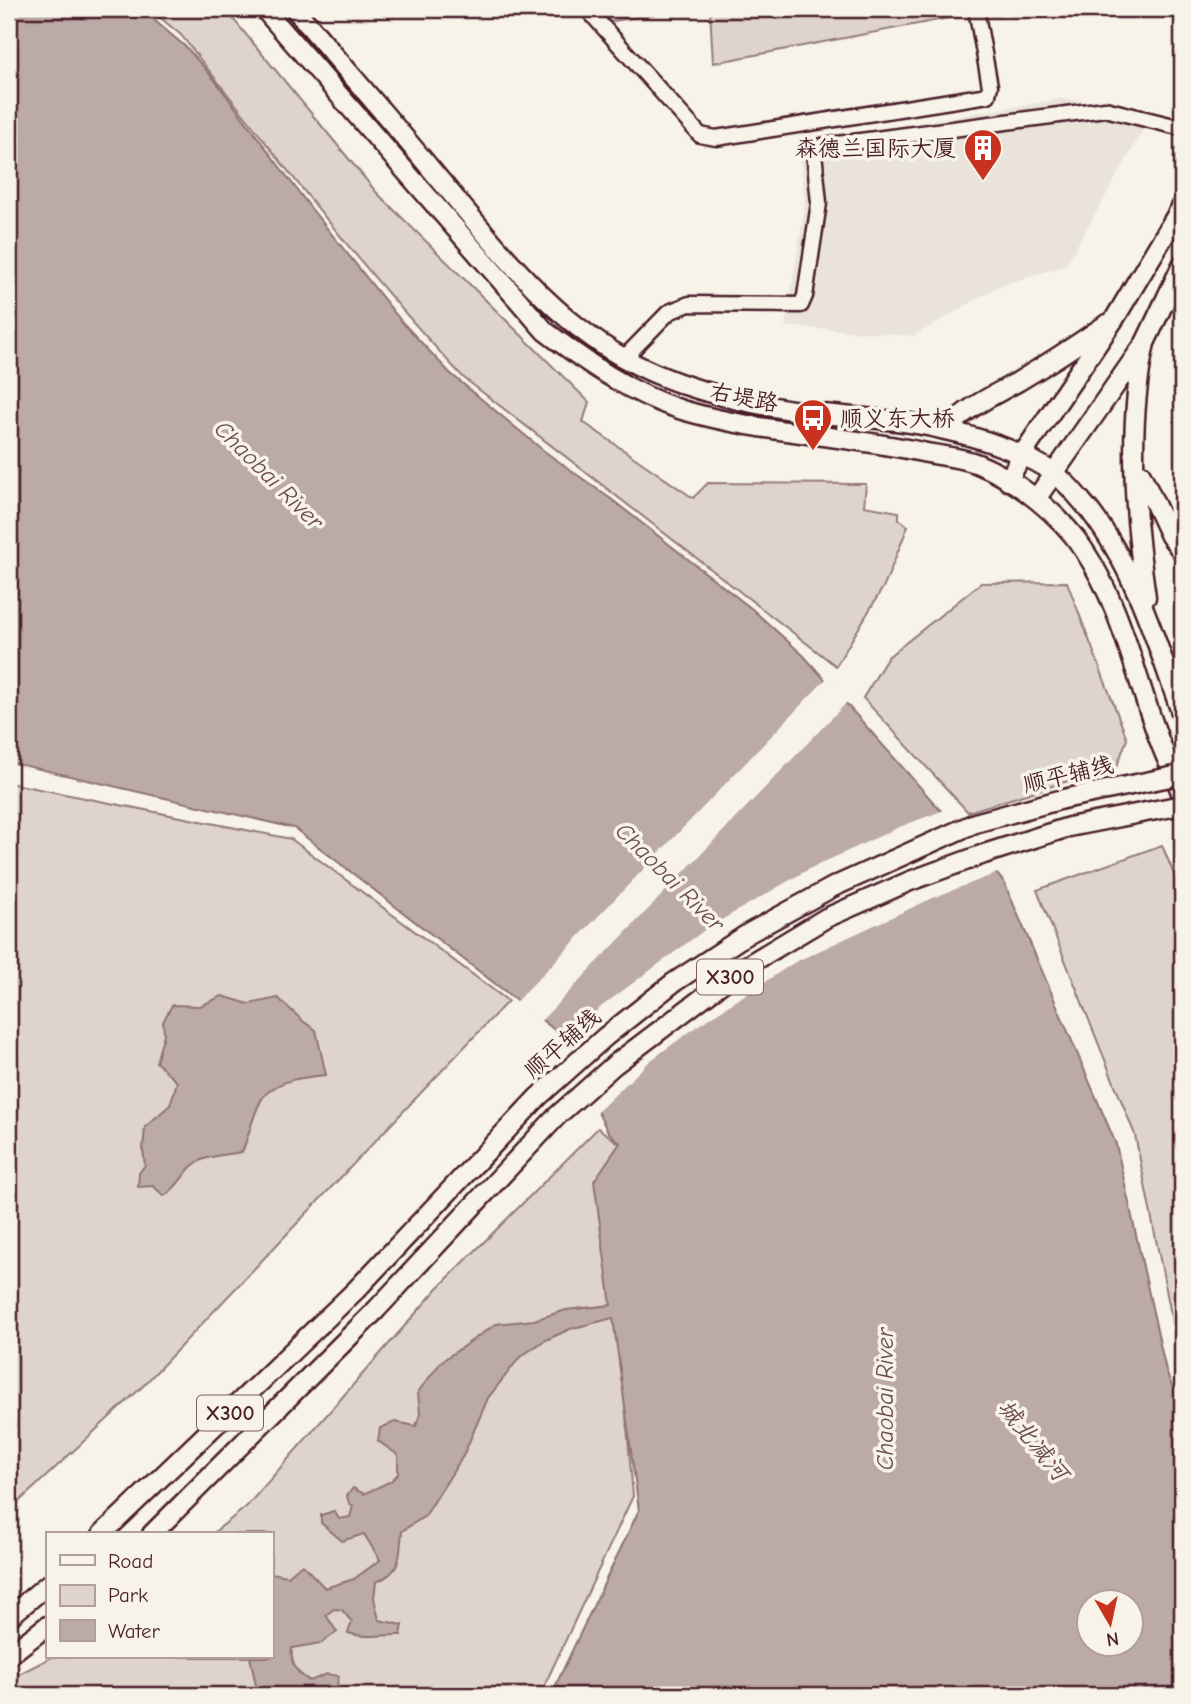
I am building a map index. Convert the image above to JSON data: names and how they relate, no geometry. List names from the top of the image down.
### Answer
{
  "streets": {
    "main road": ["右堤路", "顺平辅线", "X300"]
  },
  "crossings": [
    ["右堤路", "顺平辅线"]
  ],
  "water": ["Chaobai River", "城北减河"],
  "places": {
    "building": ["森德兰国际大厦"],
    "bus stop": ["顺义东大桥"]
  },
  "legend": ["Road", "Park", "Water"],
  "north": "bottom"
}
